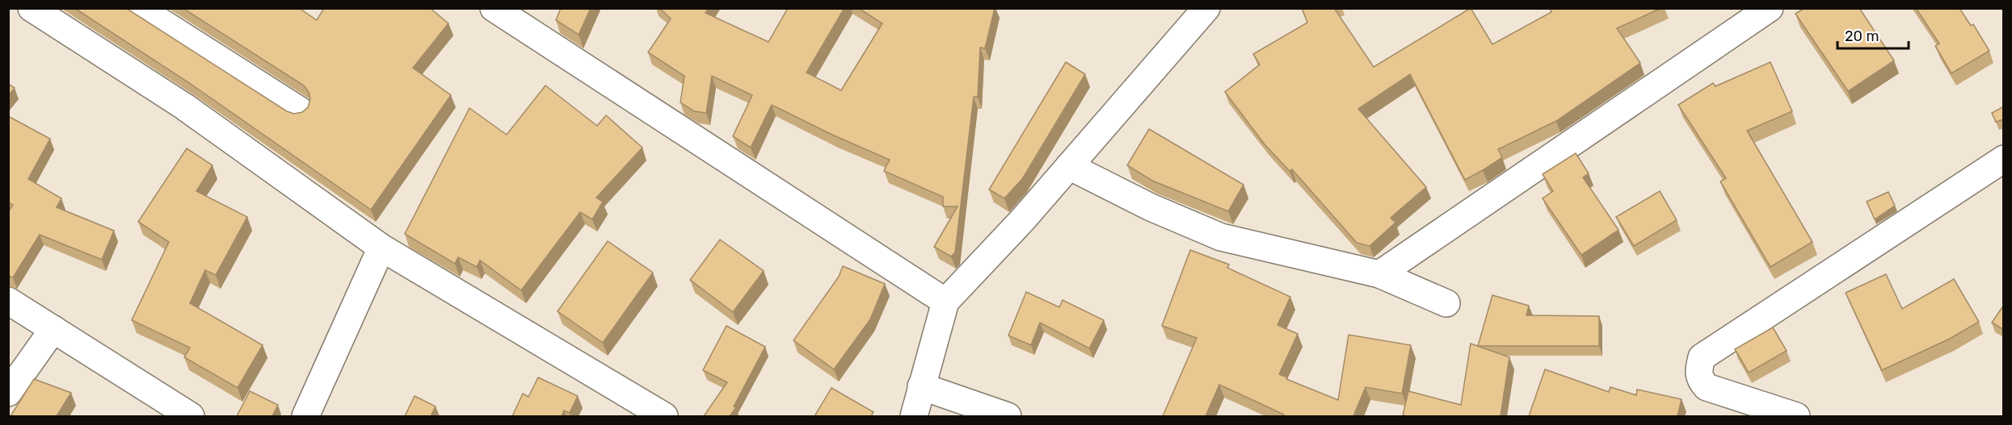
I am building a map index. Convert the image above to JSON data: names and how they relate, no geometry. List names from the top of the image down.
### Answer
{
  "scale_bar": "20 m"
}
